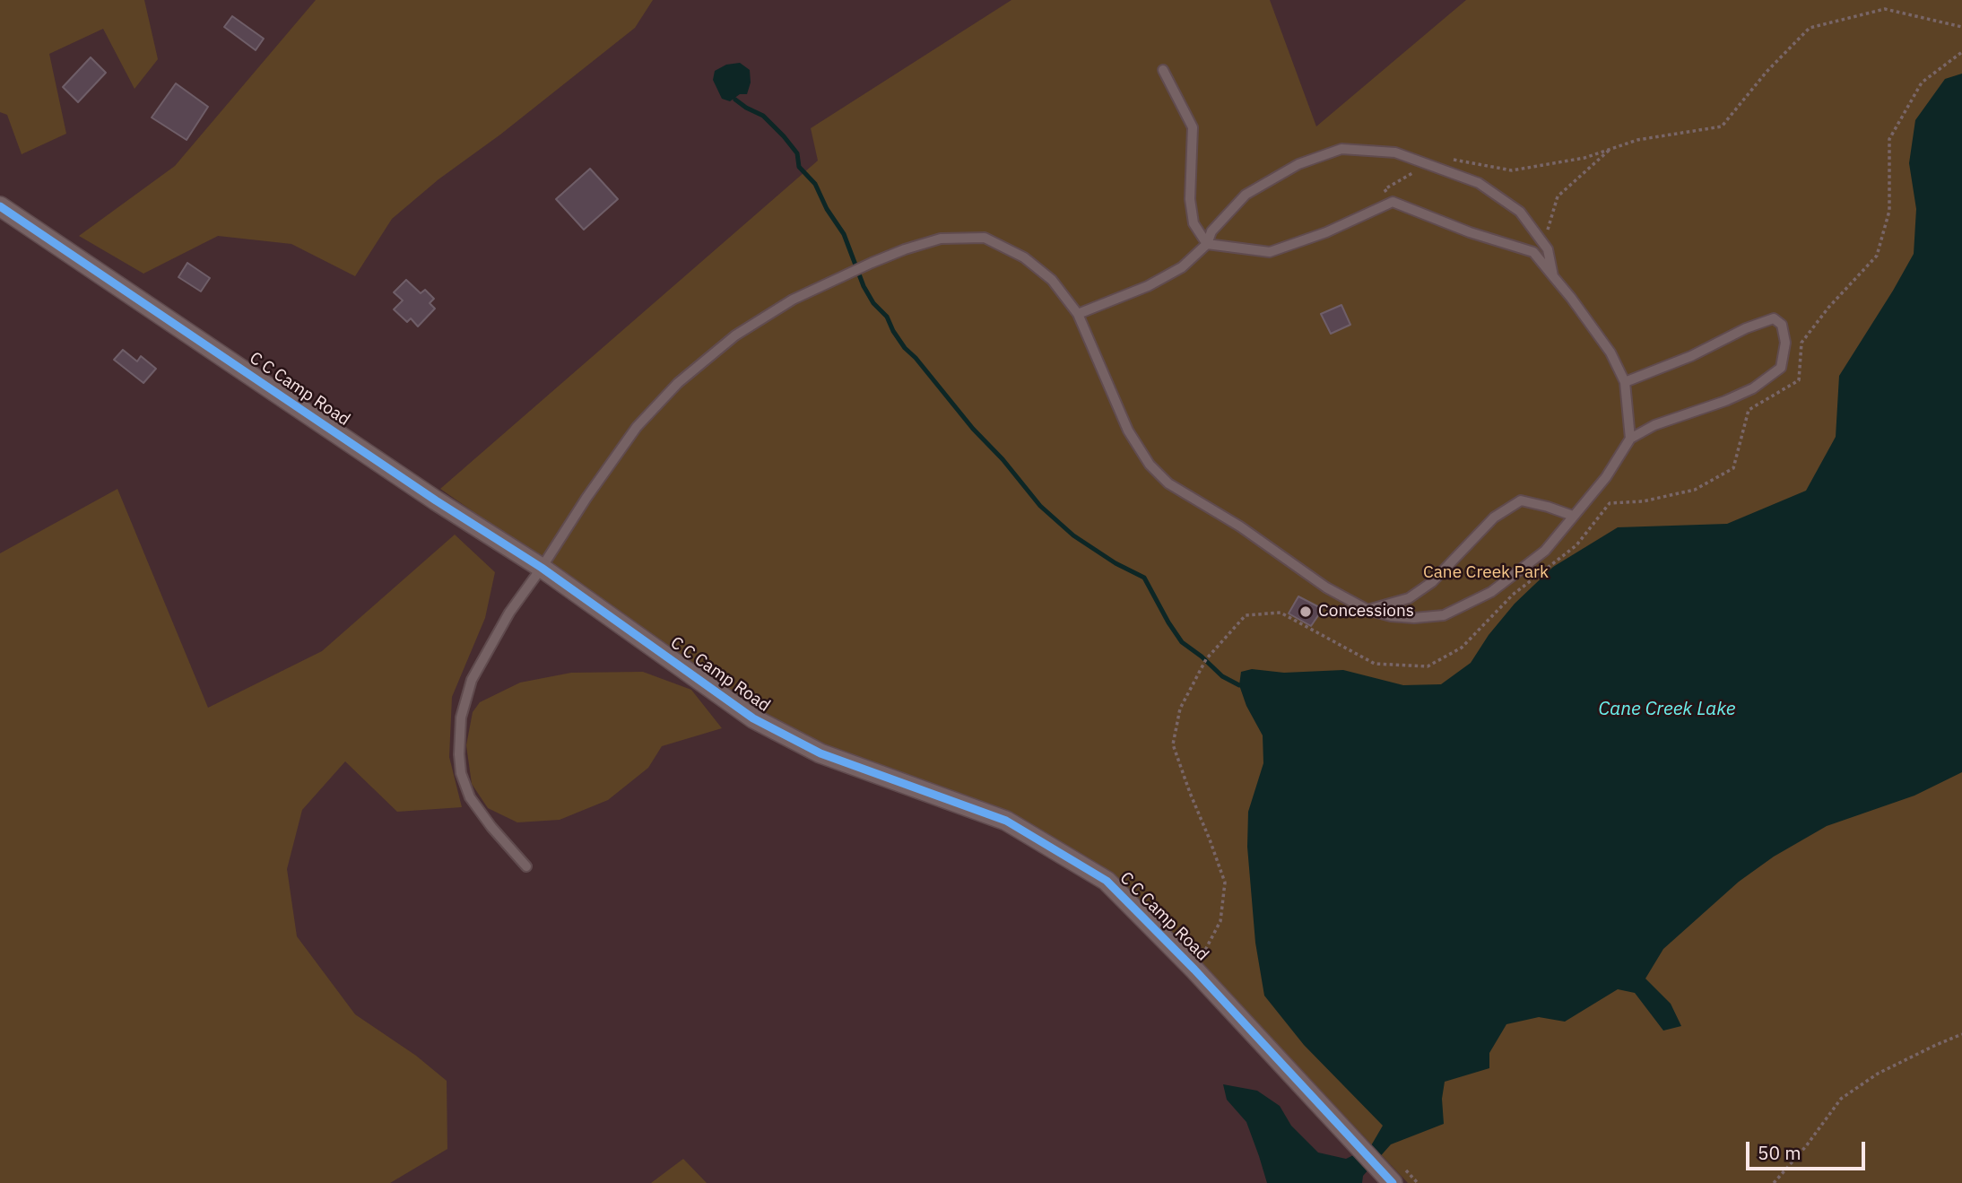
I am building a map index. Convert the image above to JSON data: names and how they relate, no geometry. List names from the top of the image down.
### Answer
{
  "streets": {
    "street": ["C C Camp Road"]
  },
  "water": ["Cane Creek Lake"],
  "parks": ["Cane Creek Park"],
  "places": ["Concessions"],
  "scale_bar": "50 m"
}
